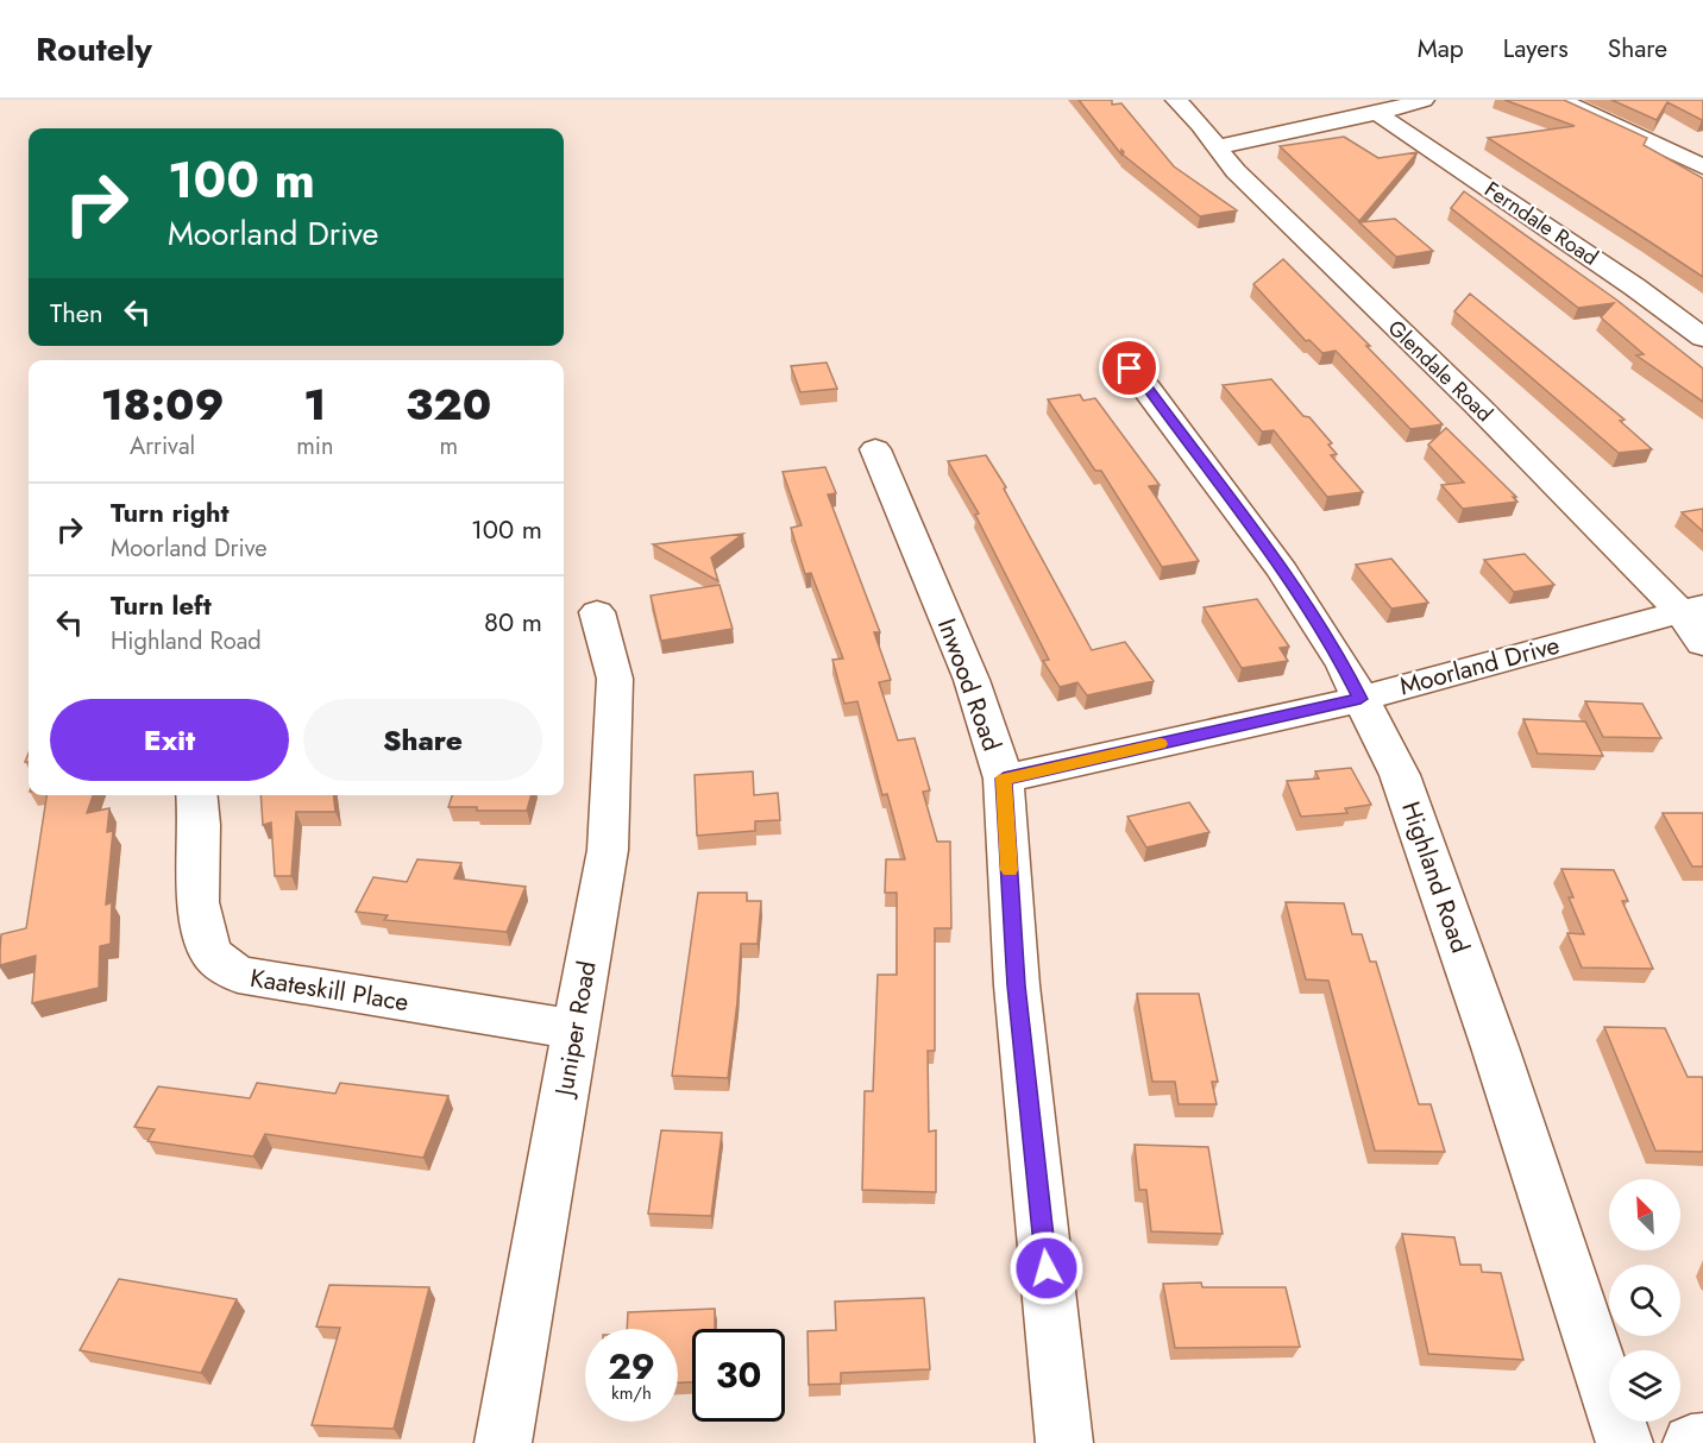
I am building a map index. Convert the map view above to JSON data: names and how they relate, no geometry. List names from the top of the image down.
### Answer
{
  "streets": {
    "street": [
      "Ferndale Road",
      "Glendale Road",
      "Moorland Drive",
      "Inwood Road",
      "Highland Road",
      "Kaateskill Place",
      "Juniper Road"
    ]
  },
  "crossings": [
    ["Glendale Road", "Moorland Drive"],
    ["Moorland Drive", "Inwood Road"],
    ["Moorland Drive", "Highland Road"],
    ["Kaateskill Place", "Juniper Road"]
  ],
  "north": "top left",
  "page": {
    "header": "Routely",
    "nav": ["Map", "Layers", "Share"],
    "turn": ["100 m", "Moorland Drive"],
    "then": "Then",
    "eta": [
      "18:09",
      "Arrival",
      "1",
      "min",
      "320",
      "m"
    ],
    "list": [
      {
        "name": "Turn right",
        "note": "Moorland Drive",
        "value": "100 m"
      },
      {
        "name": "Turn left",
        "note": "Highland Road",
        "value": "80 m"
      }
    ],
    "buttons": ["Exit", "Share"],
    "speed": "29 km/h",
    "limit": "30"
  }
}
